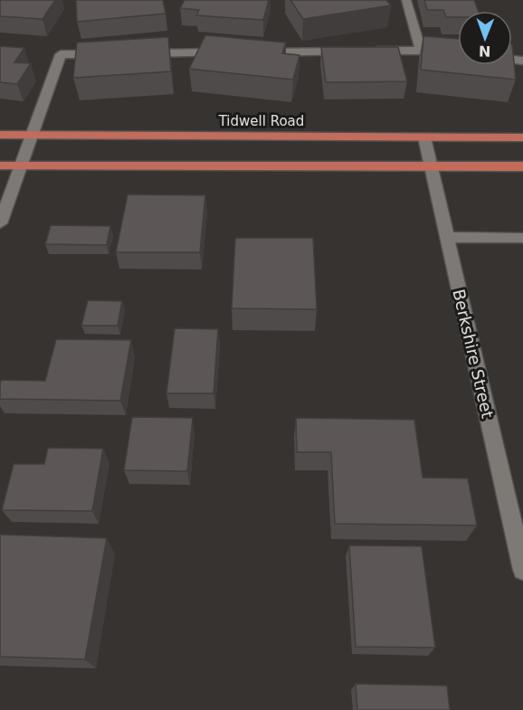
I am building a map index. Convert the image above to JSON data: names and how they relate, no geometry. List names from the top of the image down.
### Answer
{
  "streets": {
    "main road": ["Tidwell Road"],
    "street": ["Berkshire Street"]
  },
  "crossings": [
    ["Tidwell Road", "Berkshire Street"]
  ],
  "north": "bottom"
}
